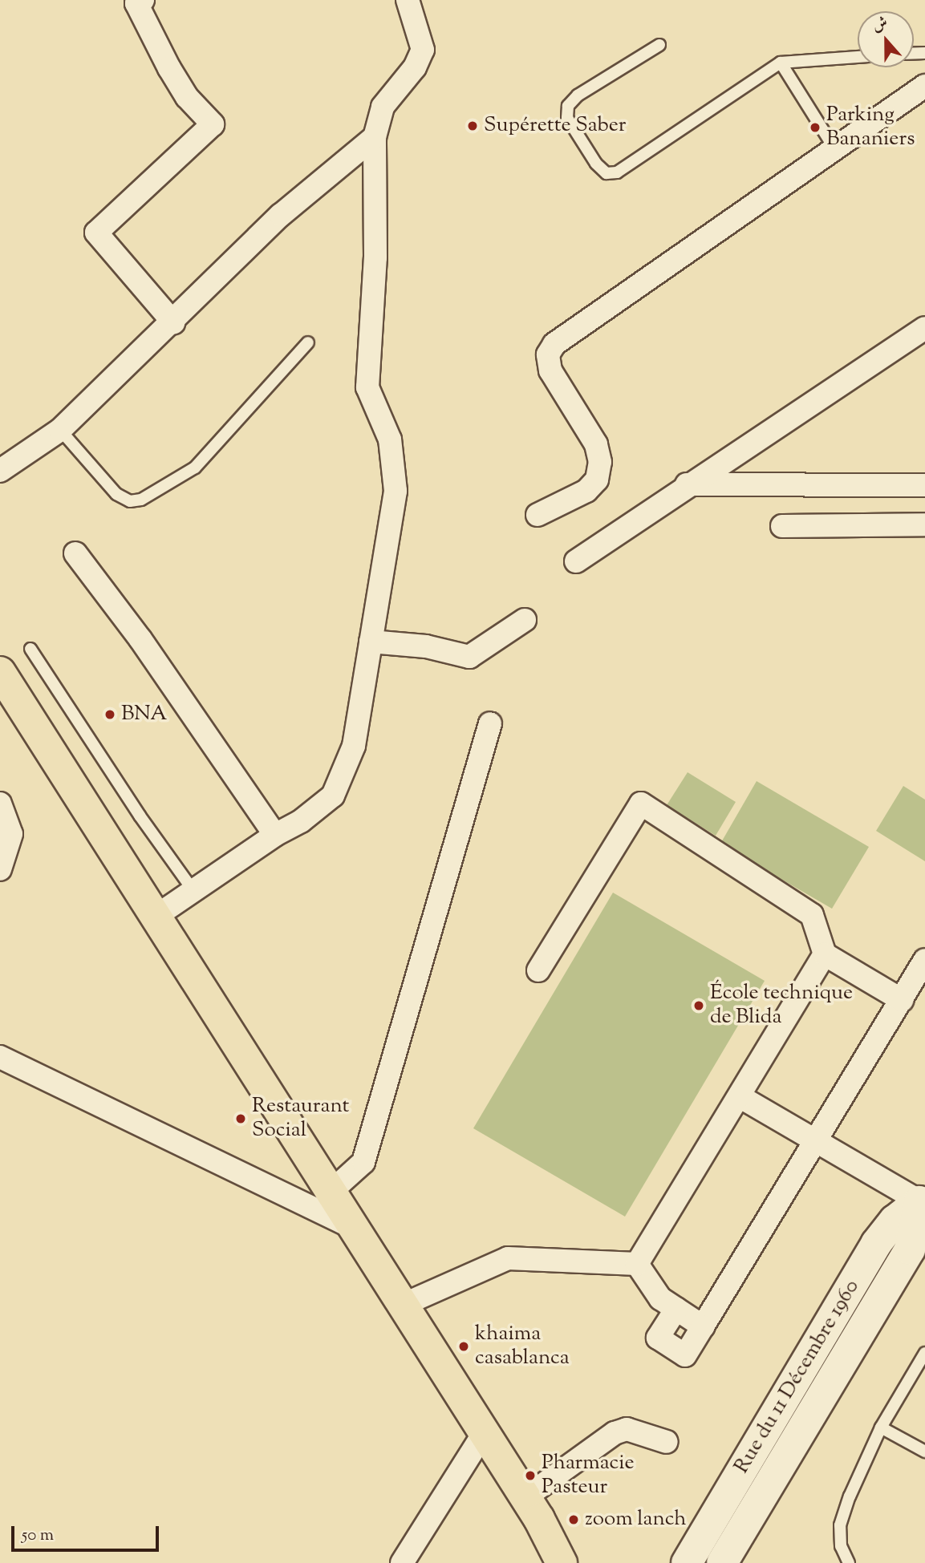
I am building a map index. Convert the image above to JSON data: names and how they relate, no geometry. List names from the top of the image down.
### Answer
{
  "streets": {
    "main road": ["Rue du 11 Décembre 1960"]
  },
  "places": [
    "Supérette Saber",
    "Parking Bananiers",
    "BNA",
    "École technique de Blida",
    "Restaurant Social",
    "khaima casablanca",
    "Pharmacie Pasteur",
    "zoom lanch"
  ],
  "scale_bar": "50 m",
  "north": "top"
}
